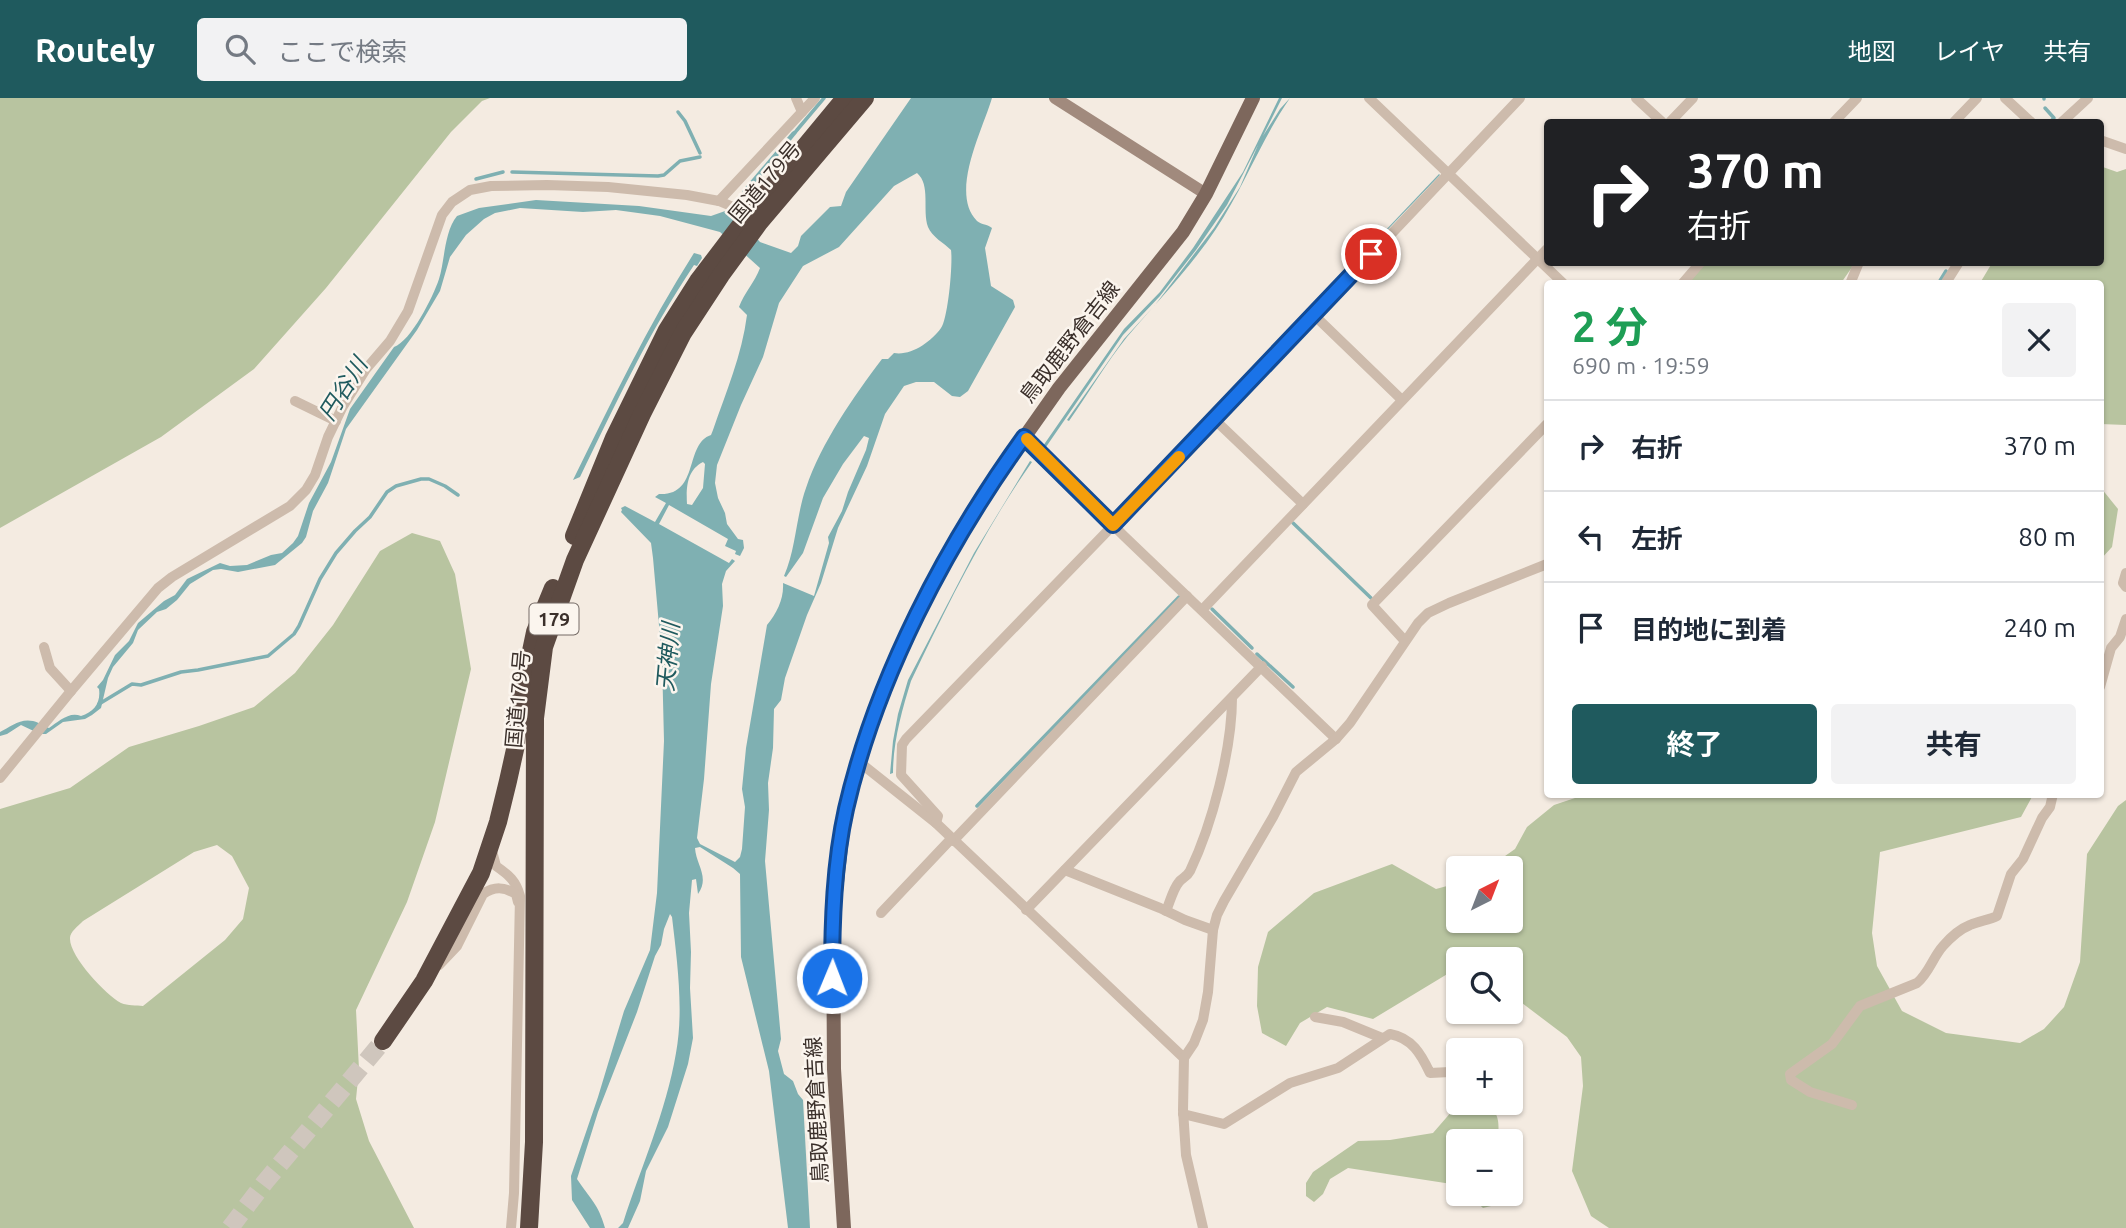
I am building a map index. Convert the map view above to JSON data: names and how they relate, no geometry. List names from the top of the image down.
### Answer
{
  "streets": {
    "highway": ["国道179号", "179"],
    "main road": ["鳥取鹿野倉吉線"]
  },
  "water": ["円谷川", "天神川"],
  "north": "top right",
  "page": {
    "header": "Routely",
    "search": "ここで検索",
    "nav": ["地図", "レイヤ", "共有"],
    "turn": ["370 m", "右折"],
    "heading": ["2 分", "690 m · 19:59"],
    "list": [
      {
        "name": "右折",
        "value": "370 m"
      },
      {
        "name": "左折",
        "value": "80 m"
      },
      {
        "name": "目的地に到着",
        "value": "240 m"
      }
    ],
    "buttons": ["終了", "共有"],
    "map_buttons": ["+", "−"]
  }
}
